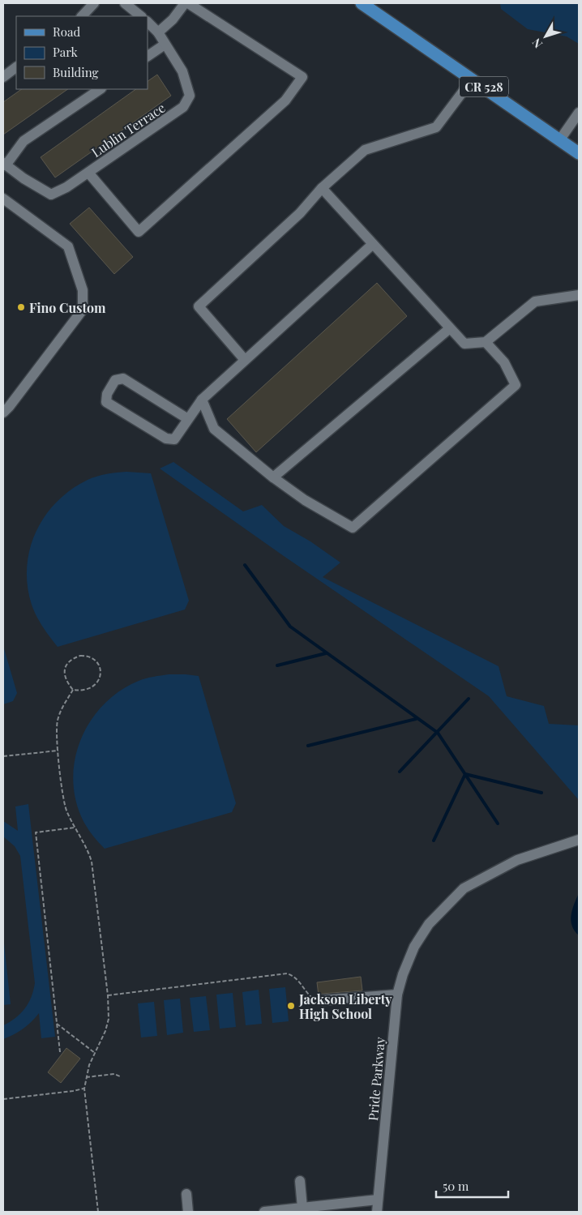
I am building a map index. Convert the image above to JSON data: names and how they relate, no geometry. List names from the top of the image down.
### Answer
{
  "streets": {
    "main road": ["CR 528"],
    "street": ["Lublin Terrace", "Pride Parkway"]
  },
  "places": ["Fino Custom", "Jackson Liberty High School"],
  "legend": ["Road", "Park", "Building"],
  "scale_bar": "50 m",
  "north": "bottom left"
}
